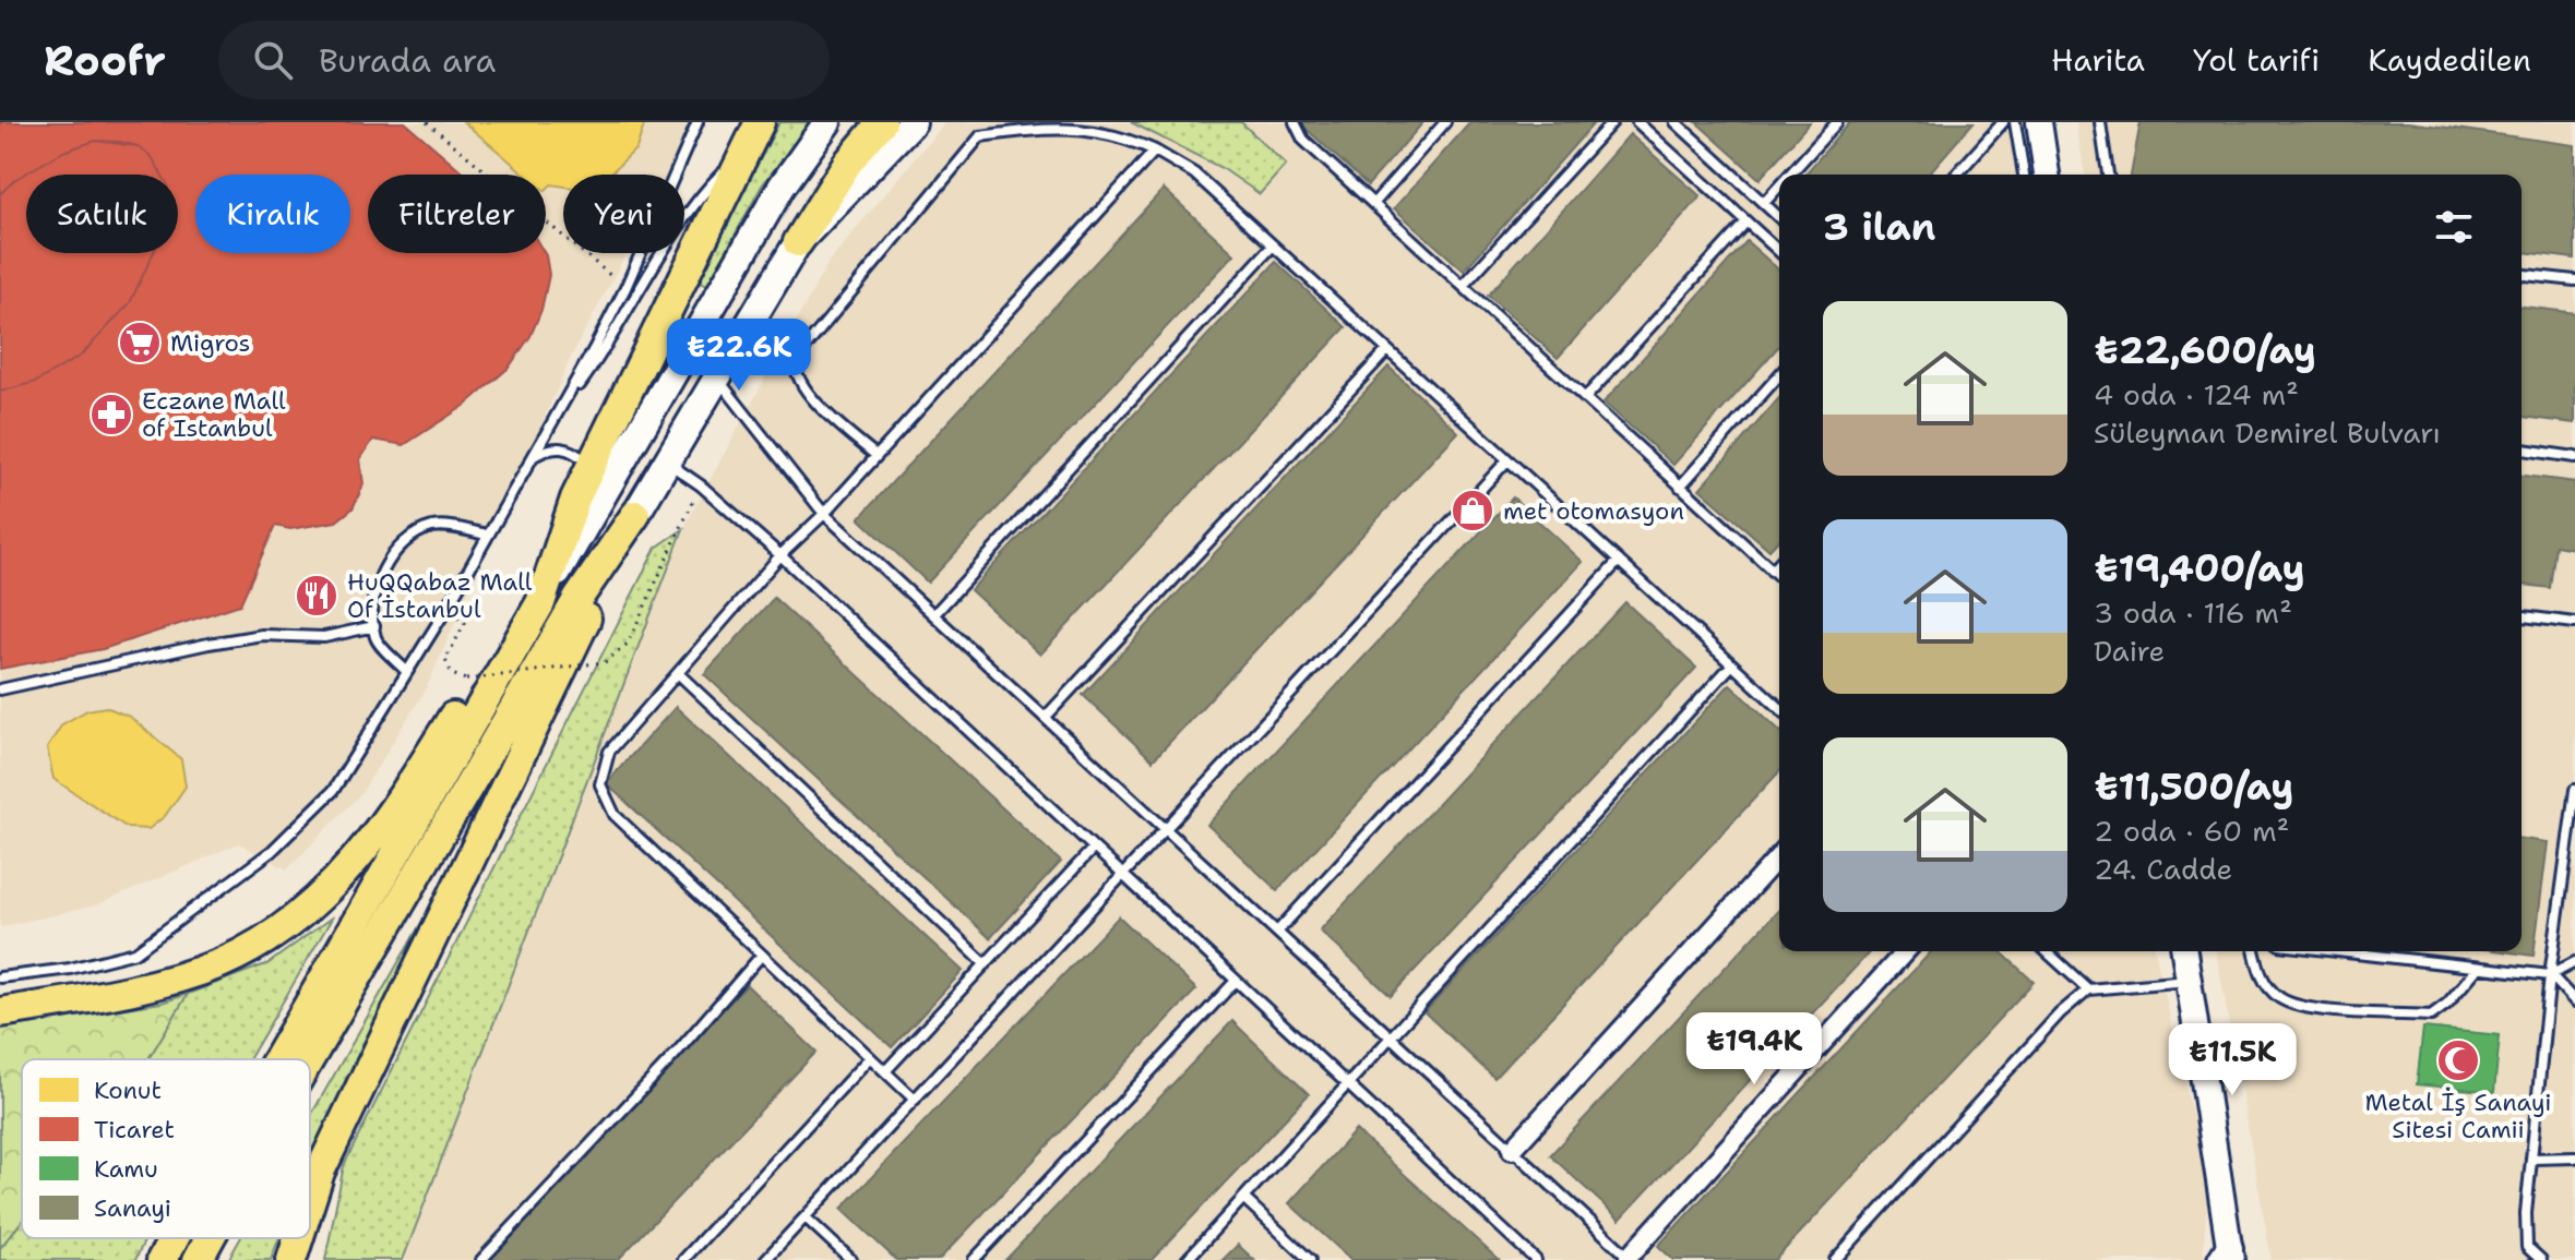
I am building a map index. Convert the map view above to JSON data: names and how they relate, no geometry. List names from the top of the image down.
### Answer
{
  "places": {
    "supermarket": ["Migros"],
    "pharmacy": ["Eczane Mall of Istanbul"],
    "shop": ["met otomasyon"],
    "restaurant": ["HuQQabaz Mall Of İstanbul"],
    "mosque": ["Metal İş Sanayi Sitesi Camii"]
  },
  "legend": [
    "Konut",
    "Ticaret",
    "Kamu",
    "Sanayi"
  ],
  "page": {
    "header": "Roofr",
    "search": "Burada ara",
    "nav": ["Harita", "Yol tarifi", "Kaydedilen"],
    "chip": [
      "Satılık",
      "Kiralık",
      "Filtreler",
      "Yeni"
    ],
    "heading": "3 ilan",
    "list": [
      {
        "name": "₺22,600/ay",
        "note": "4 oda · 124 m² · Süleyman Demirel Bulvarı"
      },
      {
        "name": "₺19,400/ay",
        "note": "3 oda · 116 m² · Daire"
      },
      {
        "name": "₺11,500/ay",
        "note": "2 oda · 60 m² · 24. Cadde"
      }
    ],
    "price": ["₺22.6K", "₺19.4K", "₺11.5K"]
  }
}
